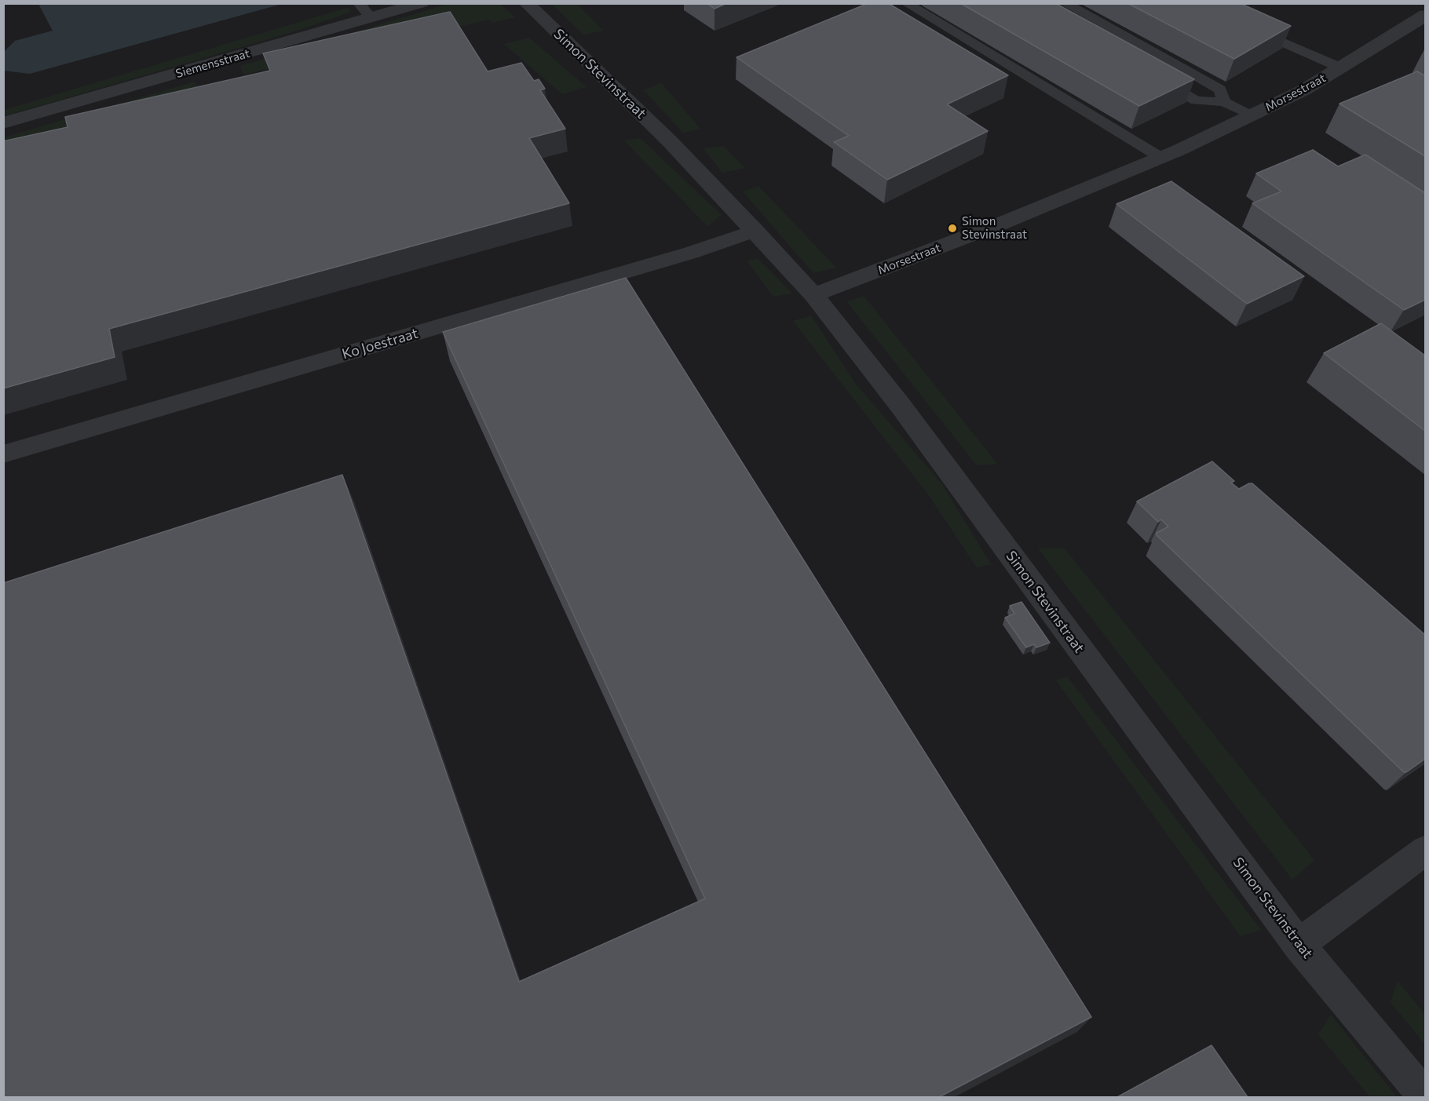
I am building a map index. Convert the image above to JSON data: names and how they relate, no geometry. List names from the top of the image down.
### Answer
{
  "streets": {
    "street": [
      "Siemensstraat",
      "Simon Stevinstraat",
      "Morsestraat",
      "Ko Joestraat"
    ]
  },
  "crossings": [
    ["Simon Stevinstraat", "Morsestraat"],
    ["Simon Stevinstraat", "Ko Joestraat"]
  ],
  "places": ["Simon Stevinstraat"]
}
